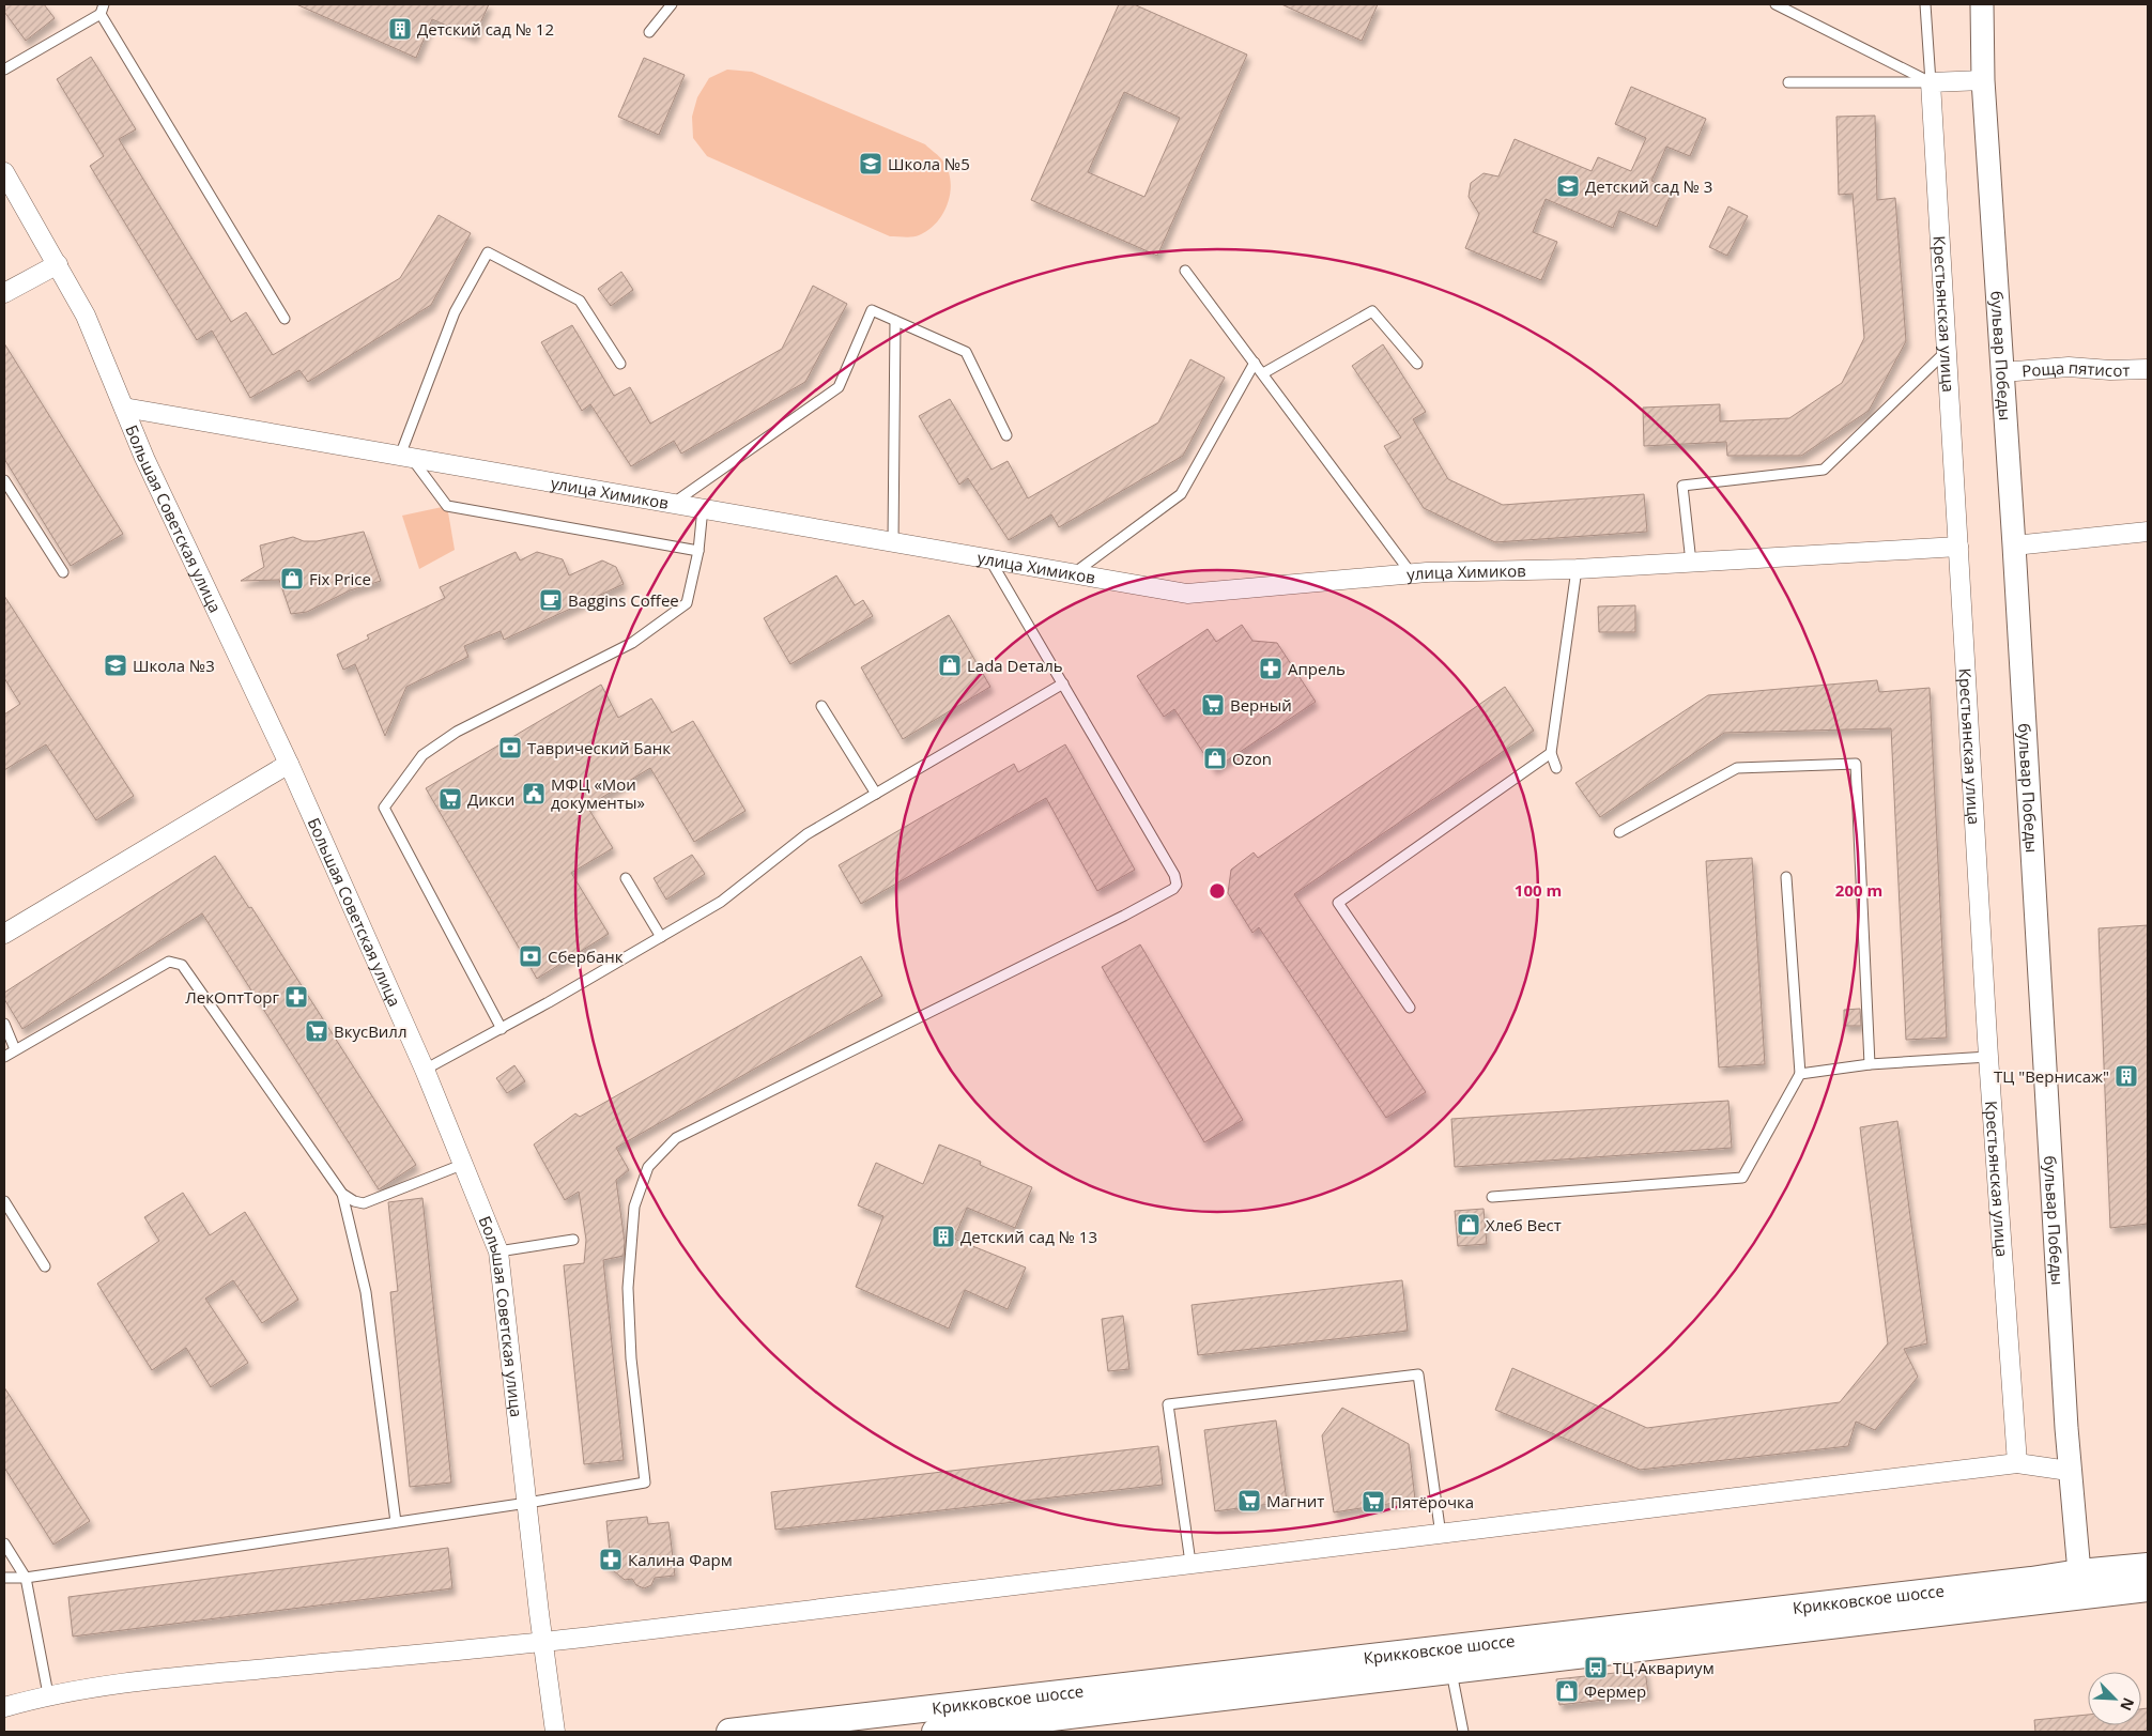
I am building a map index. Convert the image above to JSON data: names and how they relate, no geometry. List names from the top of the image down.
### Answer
{
  "streets": {
    "main road": ["Крикковское шоссе"],
    "street": [
      "Крестьянская улица",
      "бульвар Победы",
      "Роща пятисот",
      "улица Химиков",
      "Большая Советская улица"
    ]
  },
  "crossings": [
    ["Крестьянская улица", "улица Химиков"],
    ["бульвар Победы", "Роща пятисот"],
    ["бульвар Победы", "Крикковское шоссе"],
    ["улица Химиков", "Большая Советская улица"]
  ],
  "places": {
    "building": ["Детский сад № 12", "ТЦ \"Вернисаж\"", "Детский сад № 13"],
    "school or university": ["Школа №5", "Детский сад № 3", "Школа №3"],
    "shop": [
      "Fix Price",
      "Lada Dеталь",
      "Ozon",
      "Хлеб Вест",
      "Фермер"
    ],
    "cafe": ["Baggins Coffee"],
    "pharmacy": ["Апрель", "ЛекОптТорг", "Калина Фарм"],
    "supermarket": [
      "Верный",
      "Дикси",
      "ВкусВилл",
      "Магнит",
      "Пятёрочка"
    ],
    "bank": ["Таврический Банк", "Сбербанк"],
    "public building": ["МФЦ «Мои документы»"],
    "bus stop": ["ТЦ Аквариум"]
  },
  "north": "bottom right",
  "rings": ["100 m", "200 m"]
}
